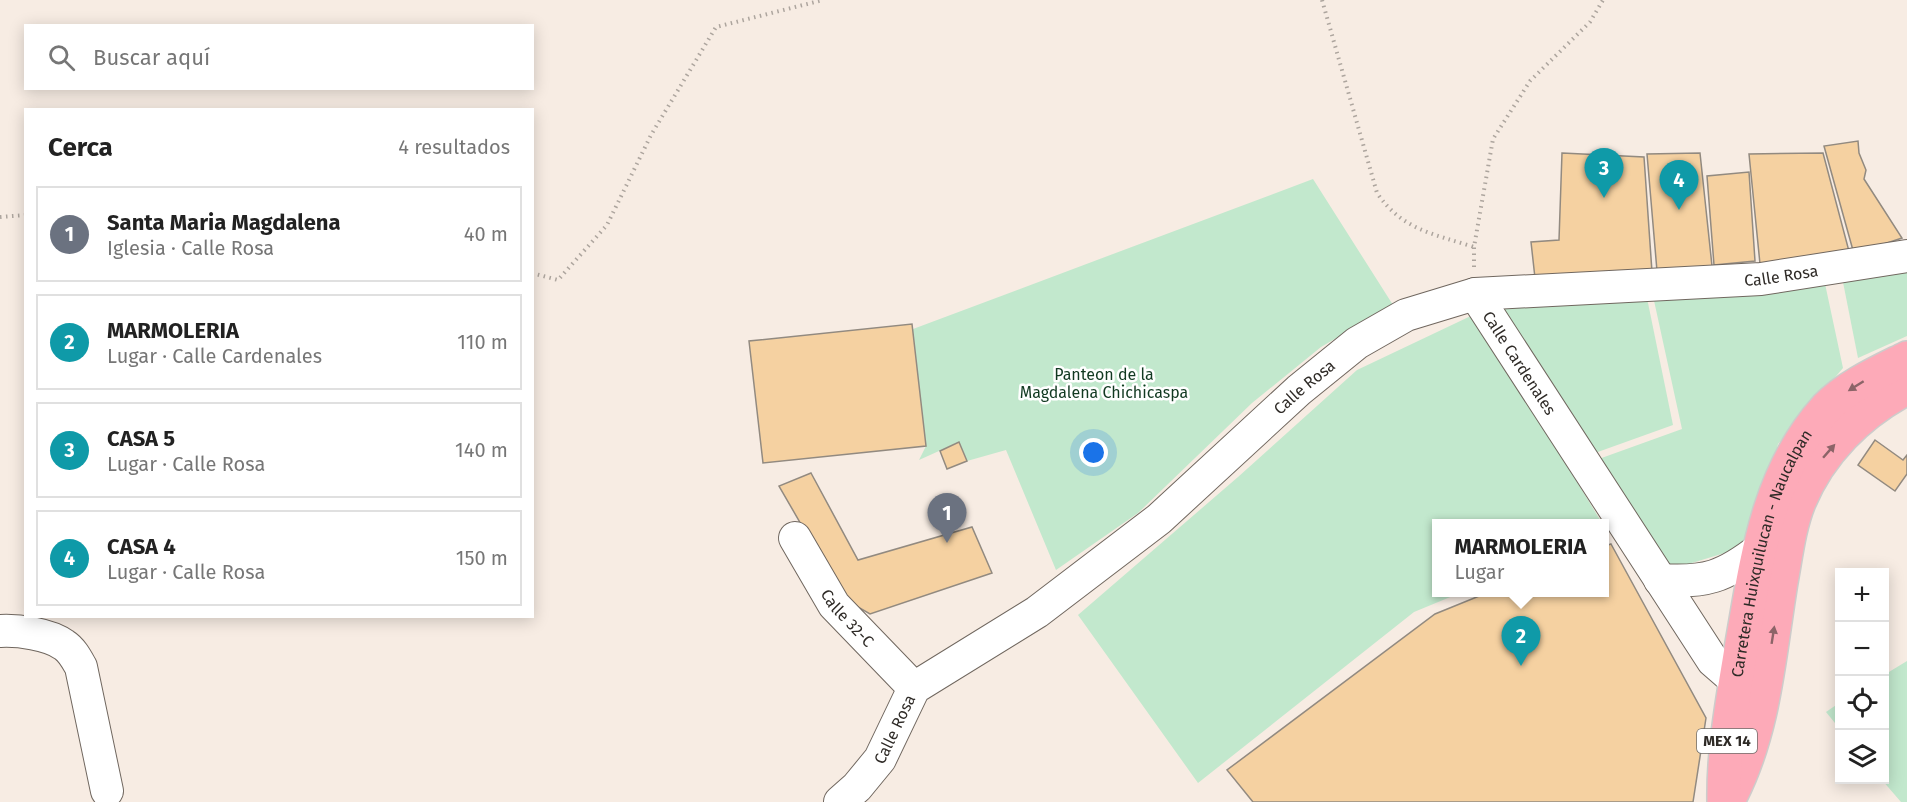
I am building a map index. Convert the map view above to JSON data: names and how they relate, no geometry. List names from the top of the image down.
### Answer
{
  "streets": {
    "main road": ["Carretera Huixquilucan - Naucalpan", "MEX 14"],
    "street": ["Calle Rosa", "Calle Cardenales", "Calle 32-C"]
  },
  "crossings": [
    ["Calle Rosa", "Calle Cardenales"],
    ["Calle Rosa", "Calle 32-C"],
    ["Calle Cardenales", "Carretera Huixquilucan - Naucalpan"]
  ],
  "parks": ["Panteon de la Magdalena Chichicaspa"],
  "page": {
    "search": "Buscar aquí",
    "heading": ["Cerca", "4 resultados"],
    "pins": [
      "3",
      "4",
      "1",
      "2"
    ],
    "list": [
      {
        "mark": "1",
        "name": "Santa Maria Magdalena",
        "note": "Iglesia · Calle Rosa",
        "value": "40 m"
      },
      {
        "mark": "2",
        "name": "MARMOLERIA",
        "note": "Lugar · Calle Cardenales",
        "value": "110 m"
      },
      {
        "mark": "3",
        "name": "CASA 5",
        "note": "Lugar · Calle Rosa",
        "value": "140 m"
      },
      {
        "mark": "4",
        "name": "CASA 4",
        "note": "Lugar · Calle Rosa",
        "value": "150 m"
      }
    ],
    "popup": ["MARMOLERIA", "Lugar"],
    "map_buttons": ["+", "−"]
  }
}
